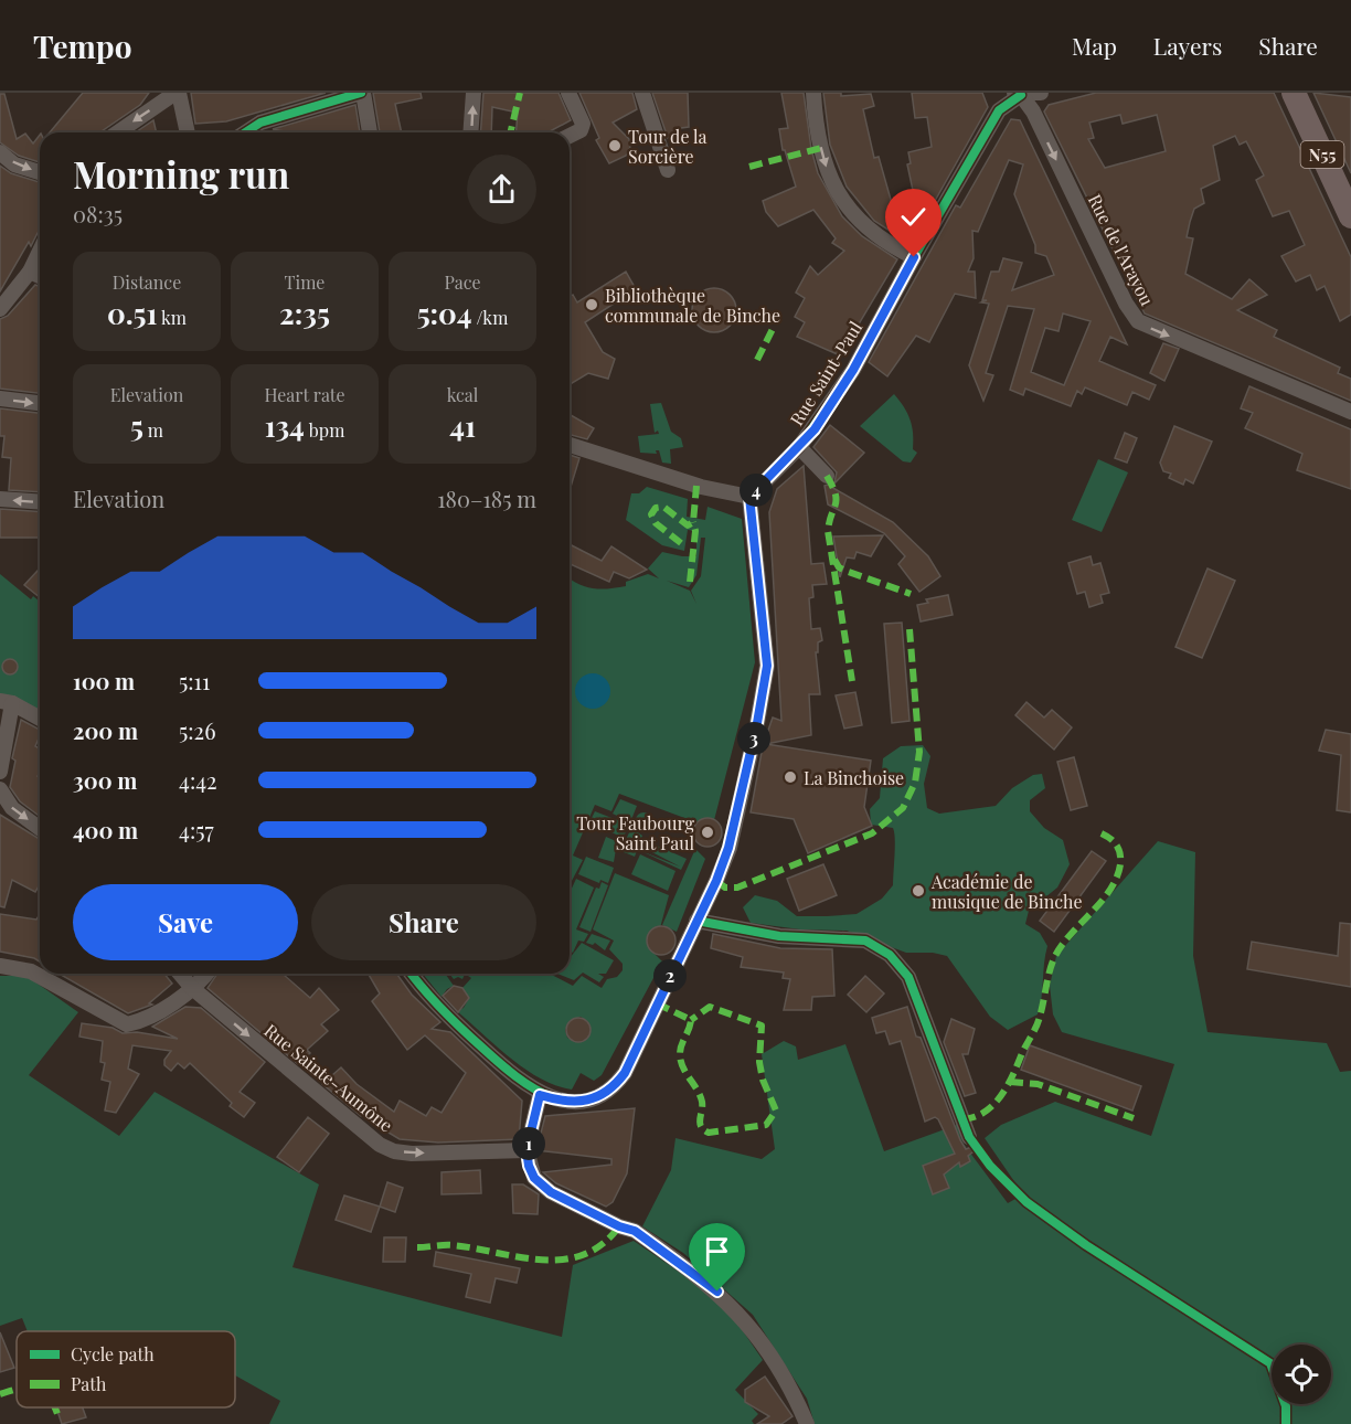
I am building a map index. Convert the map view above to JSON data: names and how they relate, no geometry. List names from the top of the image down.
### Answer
{
  "streets": {
    "main road": ["N55"],
    "street": ["Rue de l'Arayou", "Rue Saint-Paul", "Rue Sainte-Aumône"]
  },
  "crossings": [
    ["Rue de l'Arayou", "Rue Saint-Paul"]
  ],
  "one_way": ["Rue de l'Arayou", "Rue Sainte-Aumône"],
  "places": [
    "Tour de la Sorcière",
    "Bibliothèque communale de Binche",
    "La Binchoise",
    "Tour Faubourg Saint Paul",
    "Académie de musique de Binche"
  ],
  "legend": ["Cycle path", "Path"],
  "page": {
    "header": "Tempo",
    "nav": ["Map", "Layers", "Share"],
    "heading": ["Morning run", "08:35"],
    "stats": [
      ["Distance", "0.51 km"],
      ["Time", "2:35"],
      ["Pace", "5:04 /km"],
      ["Elevation", "5 m"],
      ["Heart rate", "134 bpm"],
      ["kcal", "41"]
    ],
    "chart": ["Elevation", "180–185 m"],
    "pins": [
      "4",
      "3",
      "2",
      "1"
    ],
    "list": [
      {
        "name": "100 m",
        "note": "5:11"
      },
      {
        "name": "200 m",
        "note": "5:26"
      },
      {
        "name": "300 m",
        "note": "4:42"
      },
      {
        "name": "400 m",
        "note": "4:57"
      }
    ],
    "buttons": ["Save", "Share"]
  }
}
